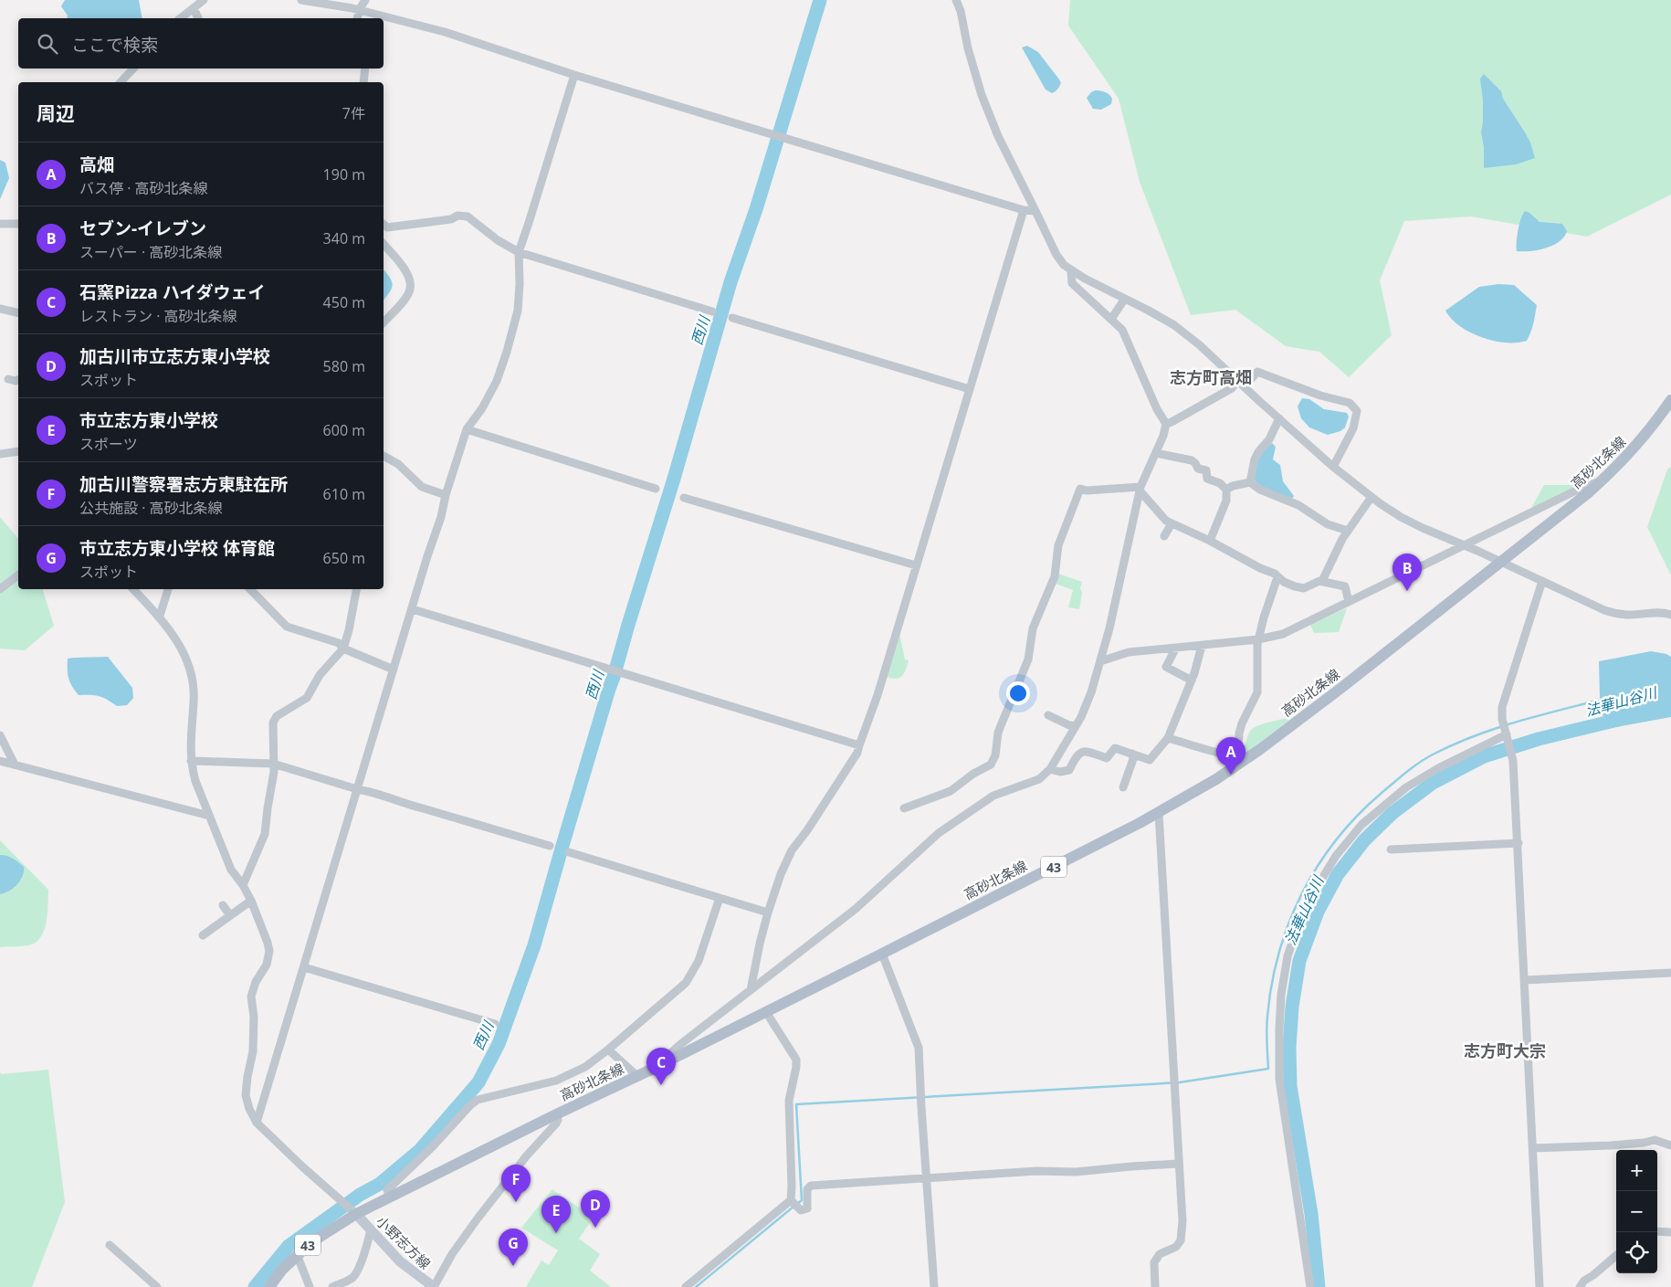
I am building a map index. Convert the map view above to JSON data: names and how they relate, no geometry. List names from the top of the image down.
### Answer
{
  "streets": {
    "main road": ["高砂北条線", "43", "小野志方線"]
  },
  "crossings": [
    ["高砂北条線", "小野志方線"]
  ],
  "districts": ["志方町高畑", "志方町大宗"],
  "water": ["西川", "法華山谷川"],
  "page": {
    "search": "ここで検索",
    "heading": ["周辺", "7件"],
    "list": [
      {
        "mark": "A",
        "name": "高畑",
        "note": "バス停 · 高砂北条線",
        "value": "190 m"
      },
      {
        "mark": "B",
        "name": "セブン-イレブン",
        "note": "スーパー · 高砂北条線",
        "value": "340 m"
      },
      {
        "mark": "C",
        "name": "石窯Pizza ハイダウェイ",
        "note": "レストラン · 高砂北条線",
        "value": "450 m"
      },
      {
        "mark": "D",
        "name": "加古川市立志方東小学校",
        "note": "スポット",
        "value": "580 m"
      },
      {
        "mark": "E",
        "name": "市立志方東小学校",
        "note": "スポーツ",
        "value": "600 m"
      },
      {
        "mark": "F",
        "name": "加古川警察署志方東駐在所",
        "note": "公共施設 · 高砂北条線",
        "value": "610 m"
      },
      {
        "mark": "G",
        "name": "市立志方東小学校 体育館",
        "note": "スポット",
        "value": "650 m"
      }
    ],
    "pins": [
      "B",
      "A",
      "C",
      "F",
      "D",
      "E",
      "G"
    ],
    "map_buttons": ["+", "−"]
  }
}
